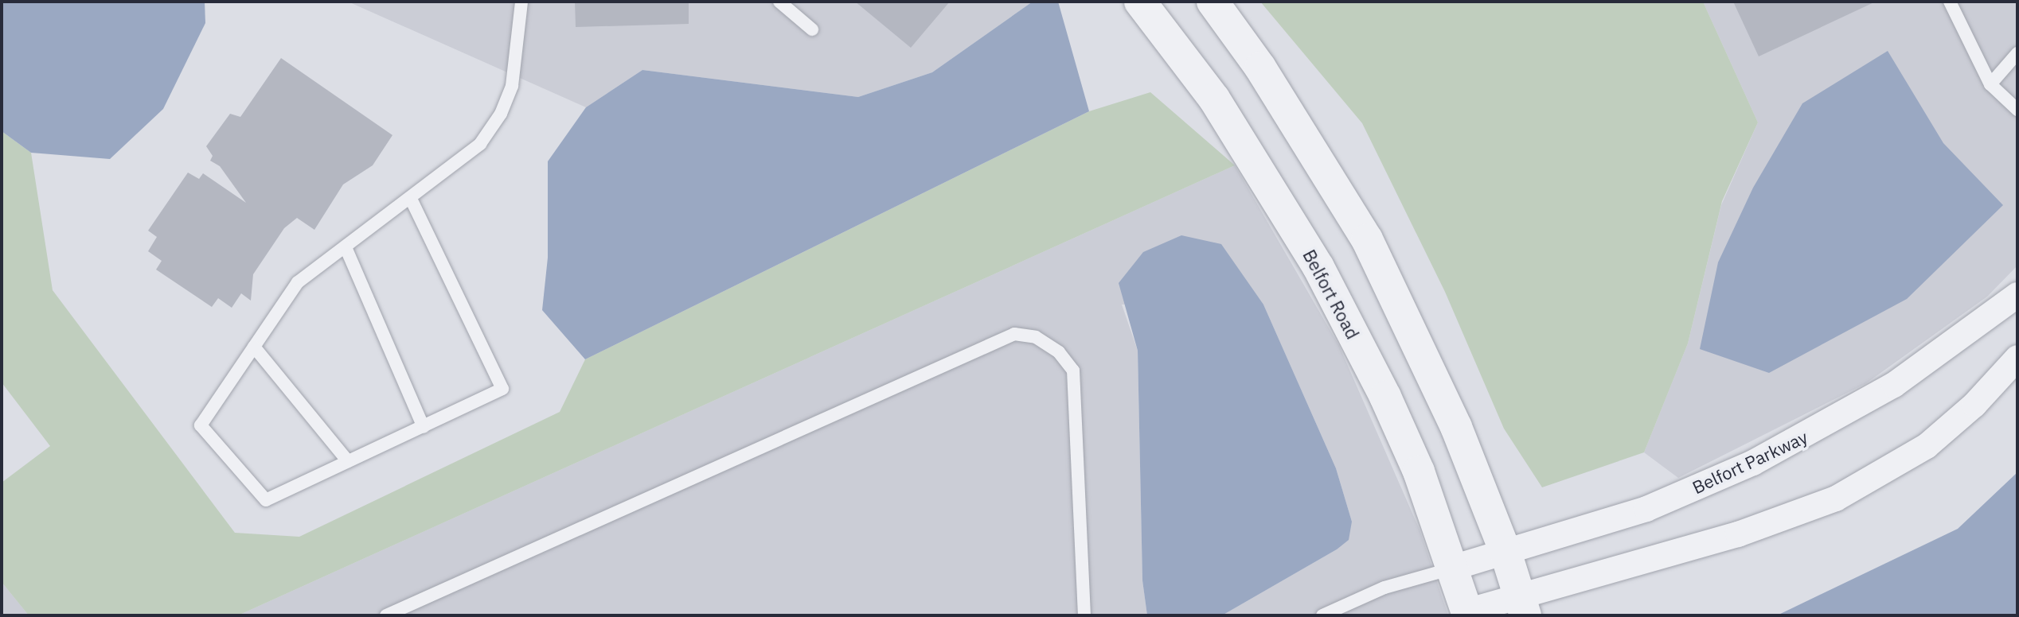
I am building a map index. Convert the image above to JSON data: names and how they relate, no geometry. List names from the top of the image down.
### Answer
{
  "streets": {
    "street": ["Belfort Road", "Belfort Parkway"]
  },
  "crossings": [
    ["Belfort Road", "Belfort Parkway"]
  ]
}
